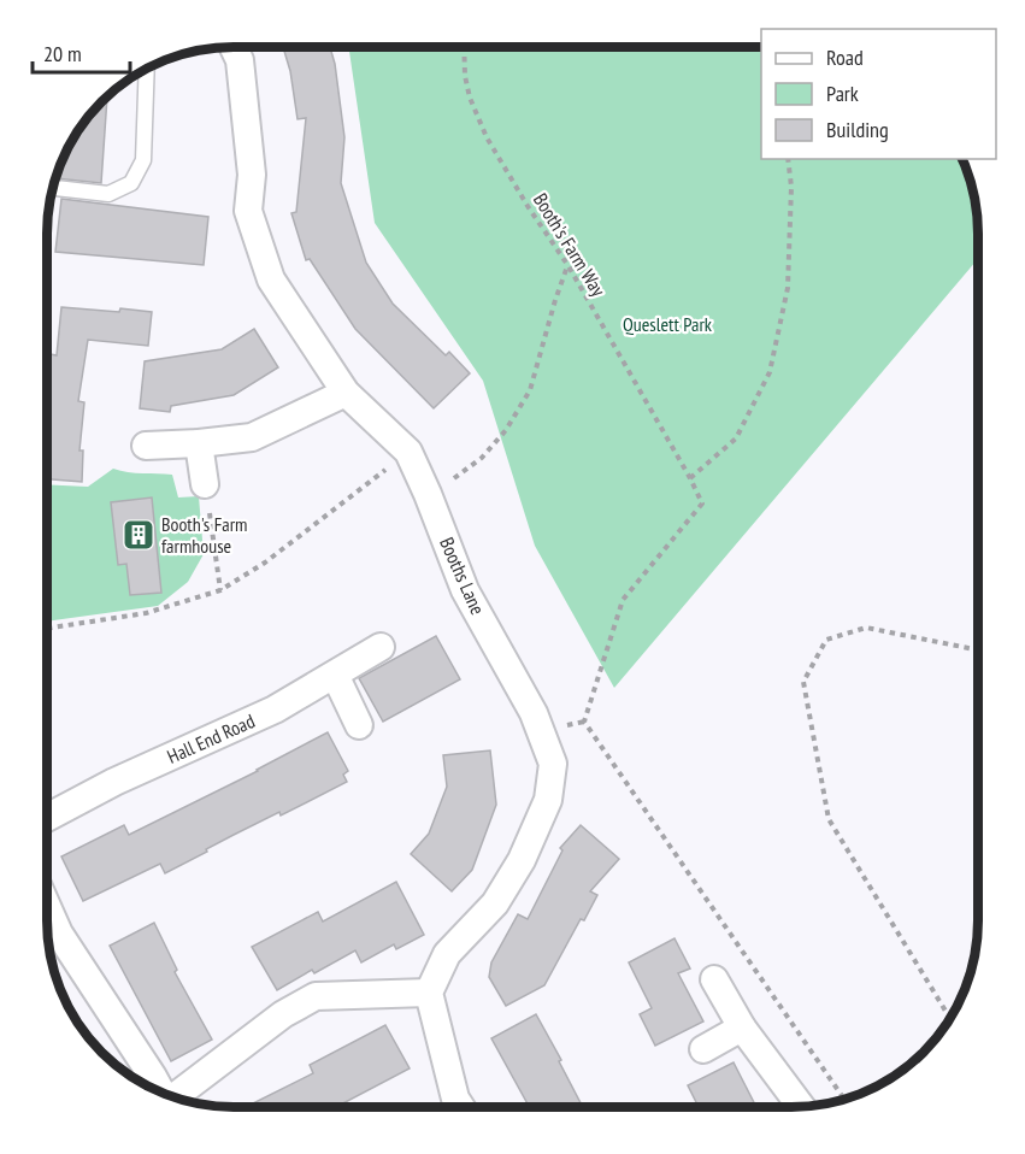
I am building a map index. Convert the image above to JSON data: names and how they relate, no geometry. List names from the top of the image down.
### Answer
{
  "streets": {
    "street": ["Booths Lane", "Hall End Road"],
    "path": ["Booth's Farm Way"]
  },
  "parks": ["Queslett Park"],
  "places": {
    "building": ["Booth's Farm farmhouse"]
  },
  "legend": ["Road", "Park", "Building"],
  "scale_bar": "20 m"
}
